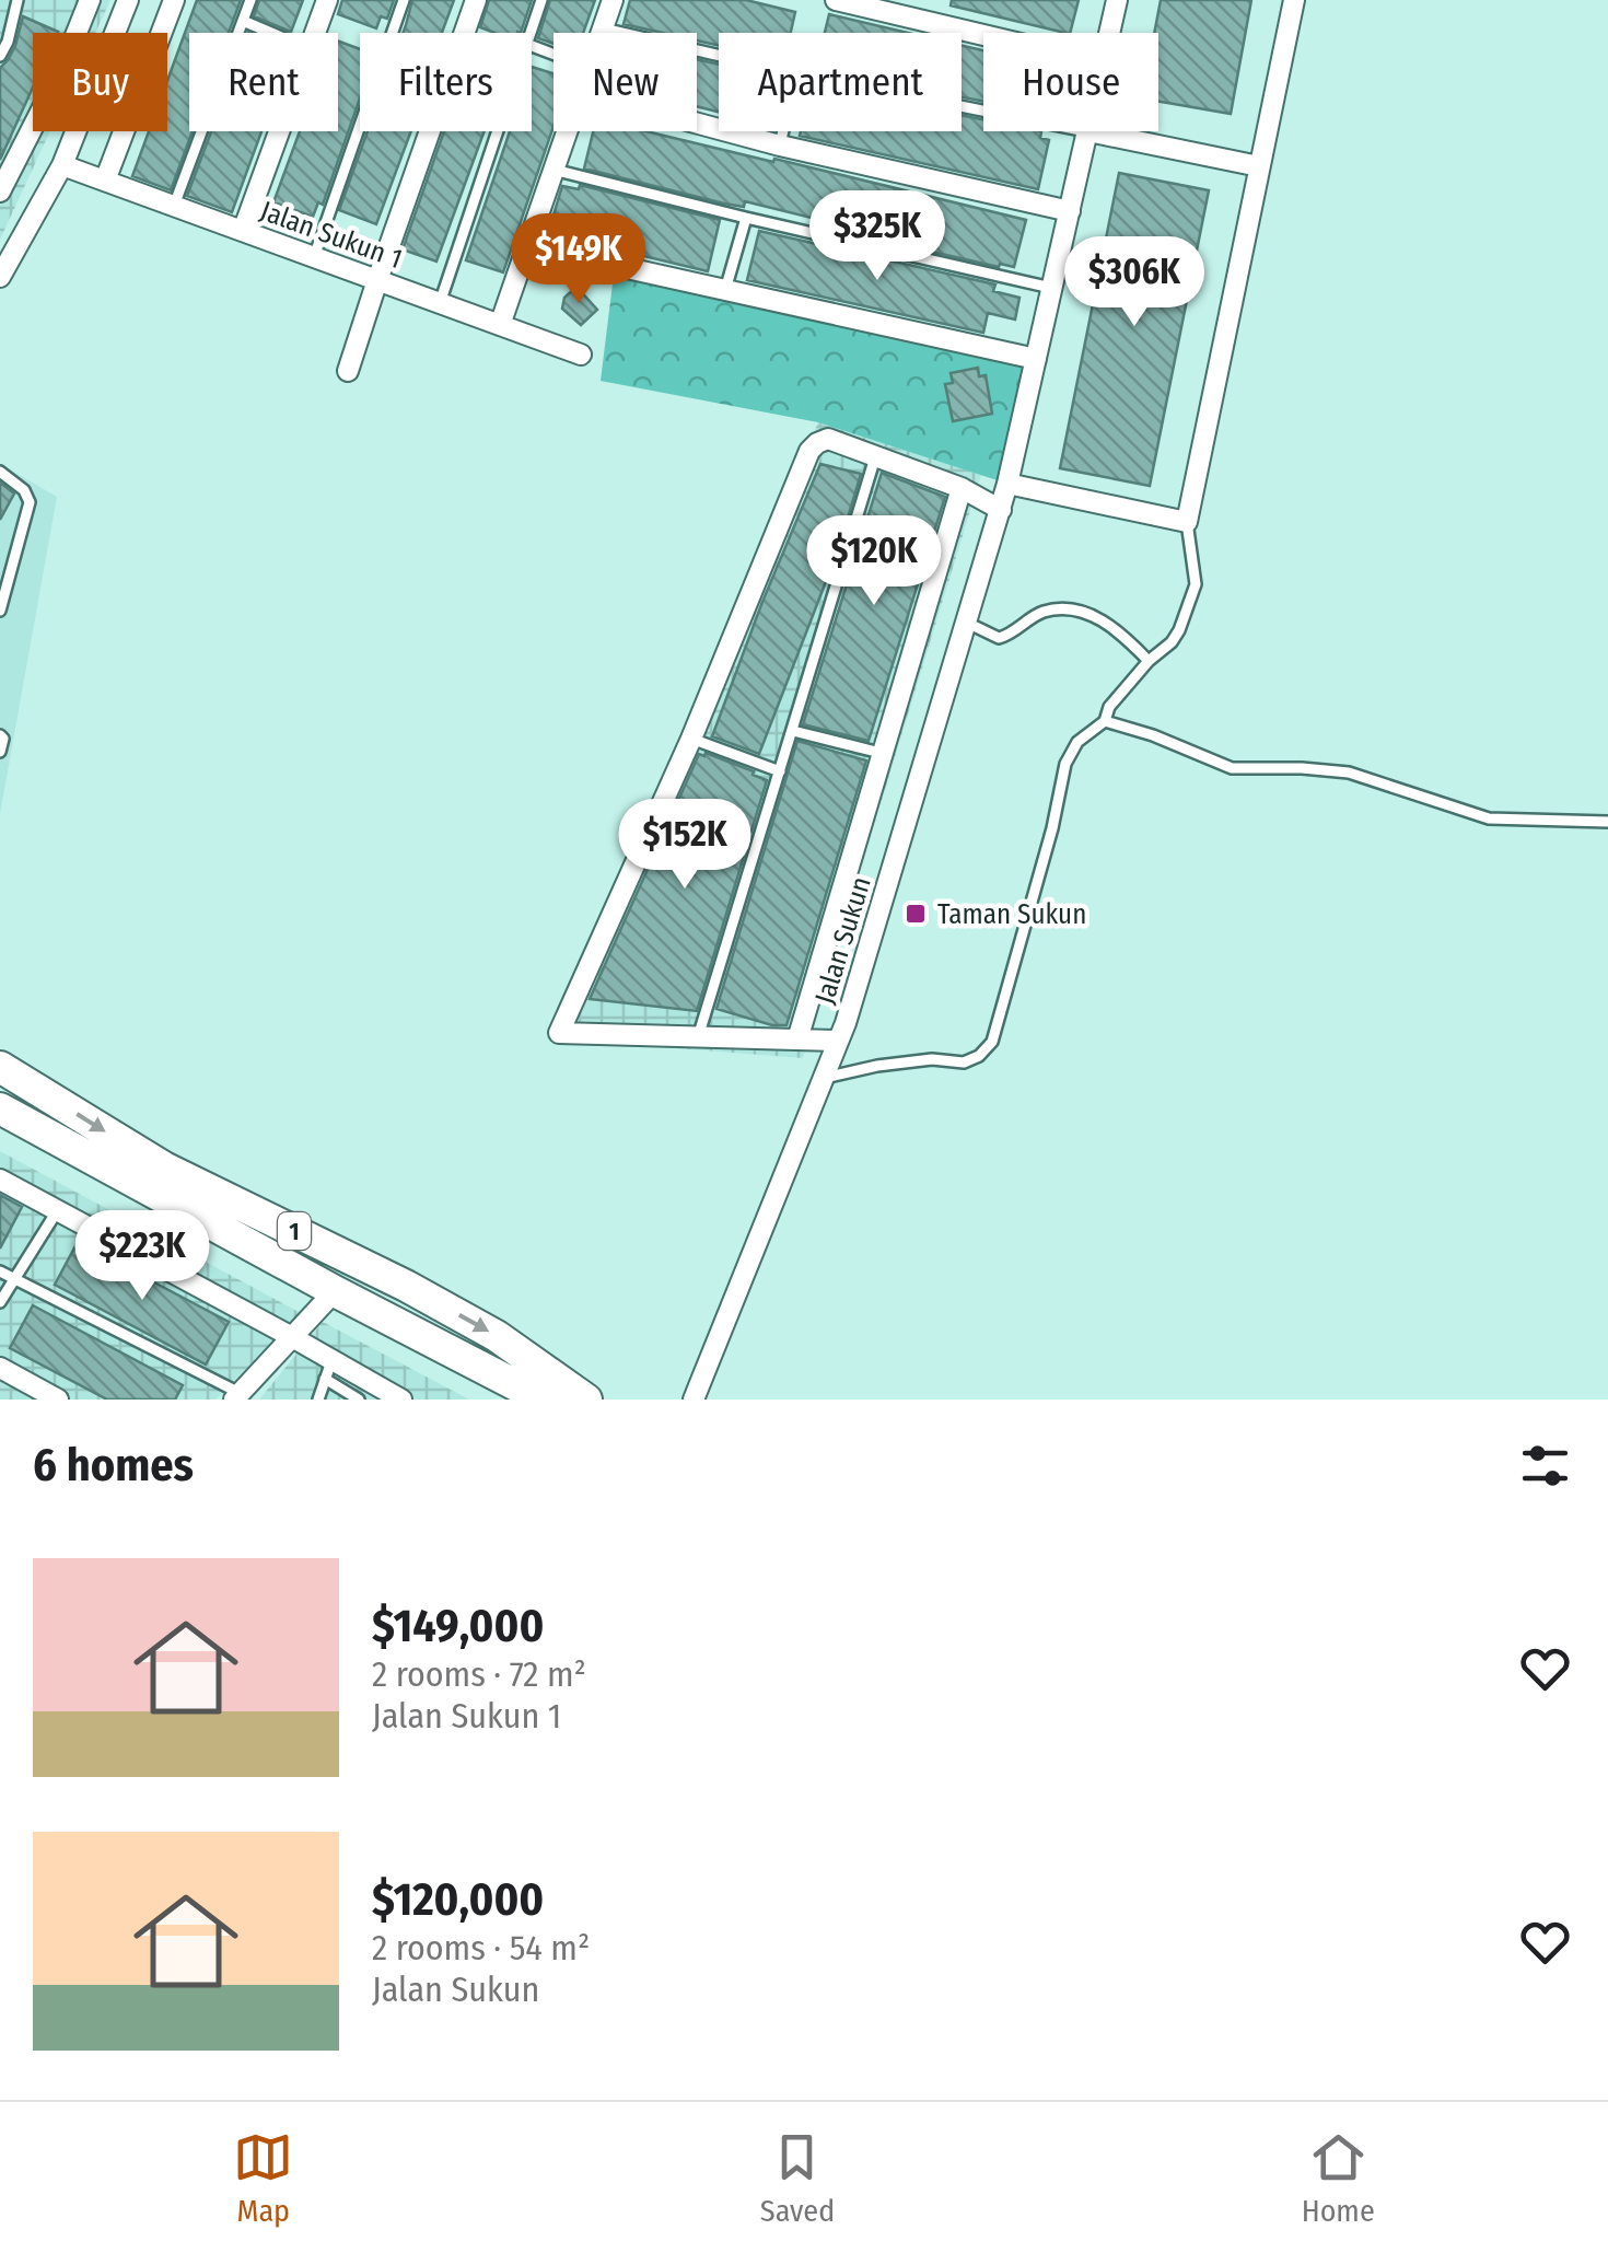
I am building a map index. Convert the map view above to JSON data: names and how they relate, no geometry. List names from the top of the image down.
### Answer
{
  "streets": {
    "highway": ["1"],
    "street": ["Jalan Sukun 1", "Jalan Sukun"]
  },
  "places": {
    "transit": ["Taman Sukun"]
  },
  "page": {
    "chip": [
      "Buy",
      "Rent",
      "Filters",
      "New",
      "Apartment",
      "House"
    ],
    "price": [
      "$325K",
      "$149K",
      "$306K",
      "$120K",
      "$152K",
      "$223K"
    ],
    "heading": "6 homes",
    "list": [
      {
        "name": "$149,000",
        "note": "2 rooms · 72 m² · Jalan Sukun 1"
      },
      {
        "name": "$120,000",
        "note": "2 rooms · 54 m² · Jalan Sukun"
      }
    ],
    "tabs": ["Map", "Saved", "Home"]
  }
}
